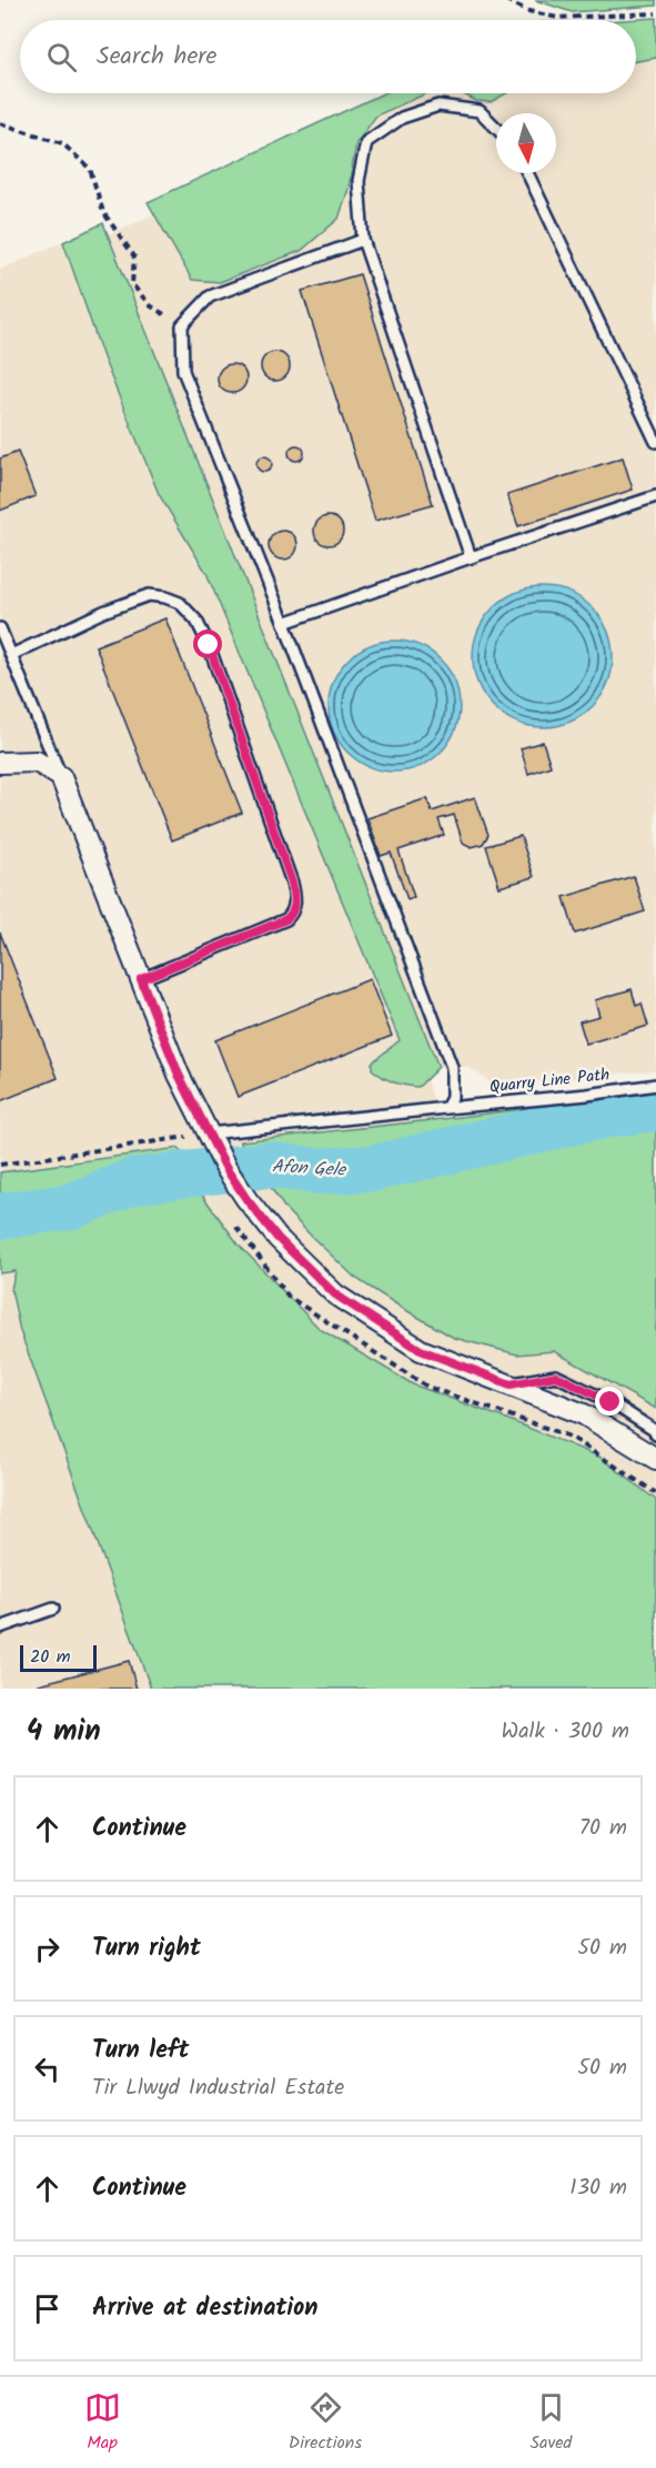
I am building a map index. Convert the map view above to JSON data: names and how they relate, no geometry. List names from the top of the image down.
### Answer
{
  "streets": {
    "lane": ["Quarry Line Path"]
  },
  "water": ["Afon Gele"],
  "scale_bar": "20 m",
  "north": "bottom",
  "page": {
    "search": "Search here",
    "scale": "20 m",
    "heading": ["4 min", "Walk · 300 m"],
    "list": [
      ["Continue", "70 m"],
      ["Turn right", "50 m"],
      ["Turn left", "Tir Llwyd Industrial Estate", "50 m"],
      ["Continue", "130 m"],
      "Arrive at destination"
    ],
    "nav": ["Map", "Directions", "Saved"]
  }
}
